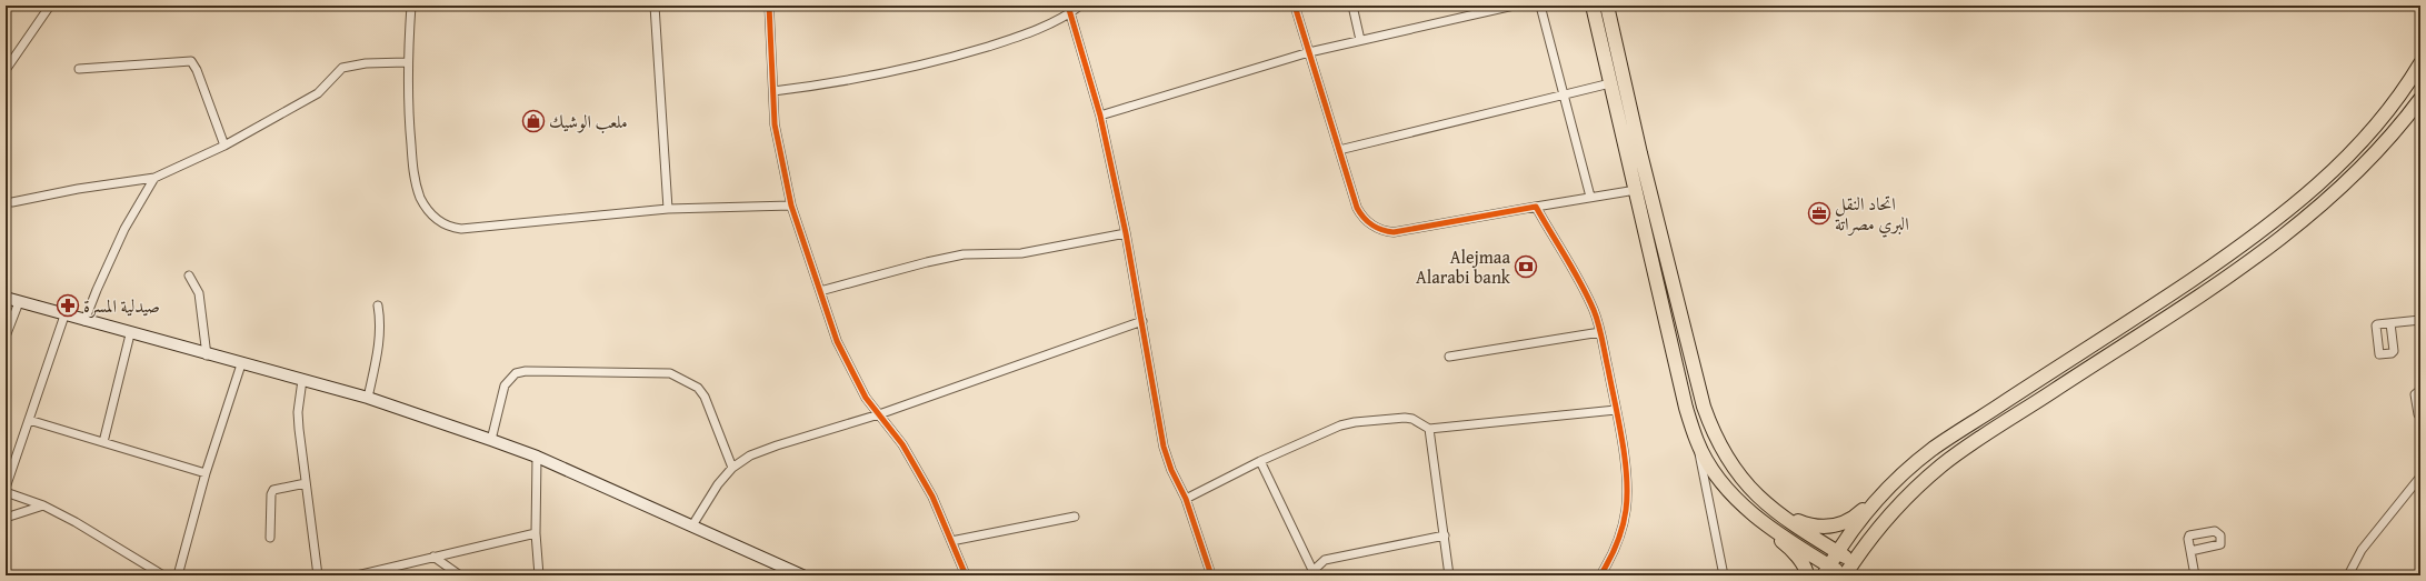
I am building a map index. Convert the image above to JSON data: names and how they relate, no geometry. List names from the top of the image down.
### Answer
{
  "places": {
    "shop": ["ملعب الوشيك"],
    "office": ["اتحاد النقل البري مصراتة"],
    "bank": ["Alejmaa Alarabi bank"],
    "pharmacy": ["صيدلية المسرة"]
  }
}
